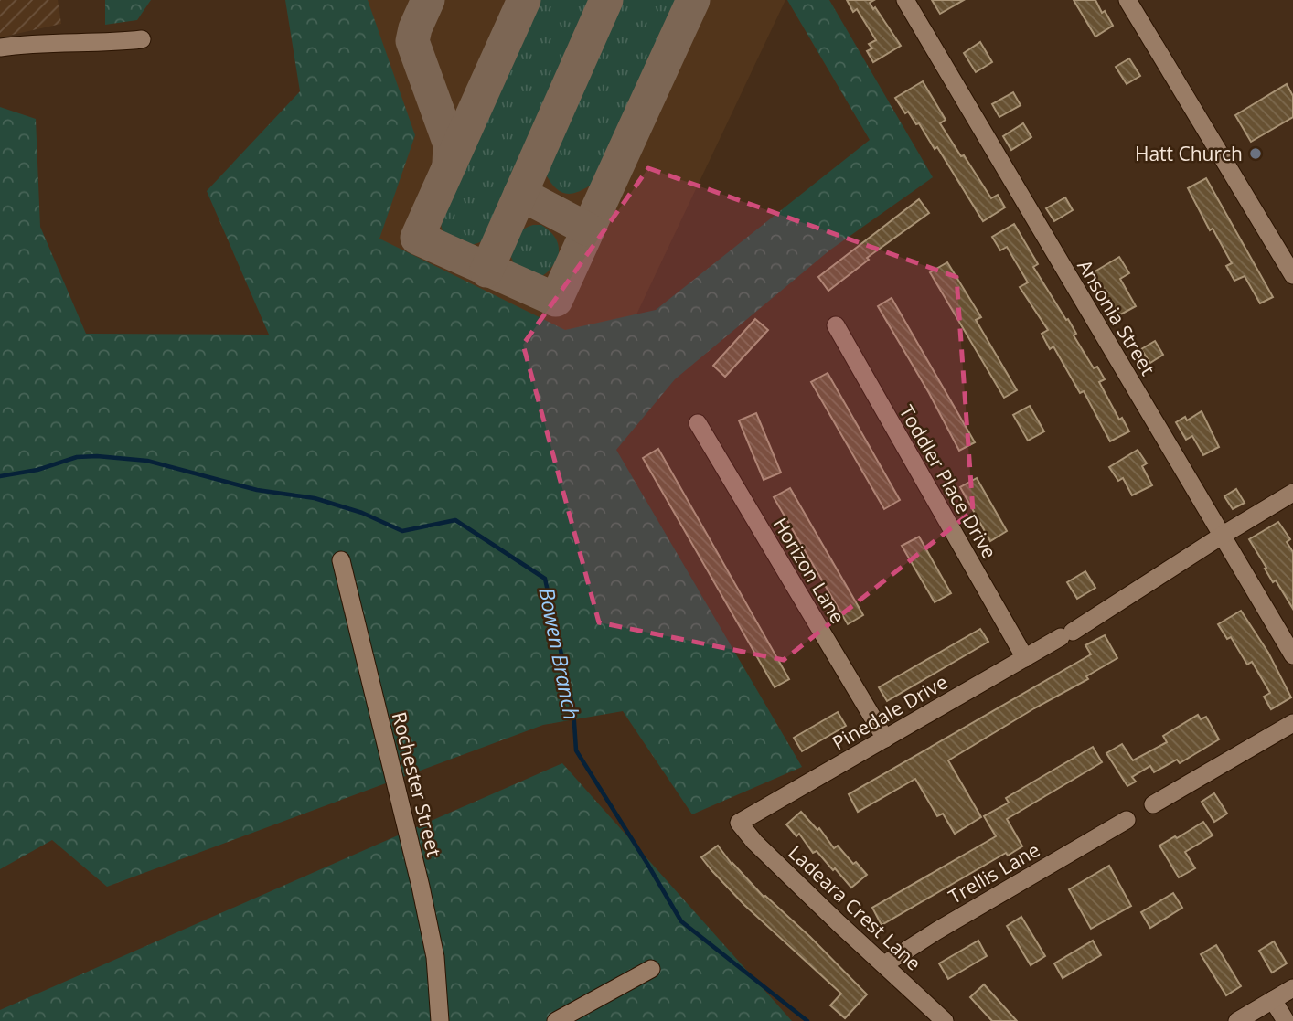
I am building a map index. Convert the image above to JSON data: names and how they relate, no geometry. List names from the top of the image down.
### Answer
{
  "streets": {
    "street": [
      "Ansonia Street",
      "Toddler Place Drive",
      "Horizon Lane",
      "Pinedale Drive",
      "Rochester Street",
      "Trellis Lane",
      "Ladeara Crest Lane"
    ]
  },
  "crossings": [
    ["Ansonia Street", "Pinedale Drive"],
    ["Toddler Place Drive", "Pinedale Drive"],
    ["Horizon Lane", "Pinedale Drive"],
    ["Pinedale Drive", "Ladeara Crest Lane"],
    ["Trellis Lane", "Ladeara Crest Lane"]
  ],
  "water": ["Bowen Branch"],
  "places": ["Hatt Church"]
}
